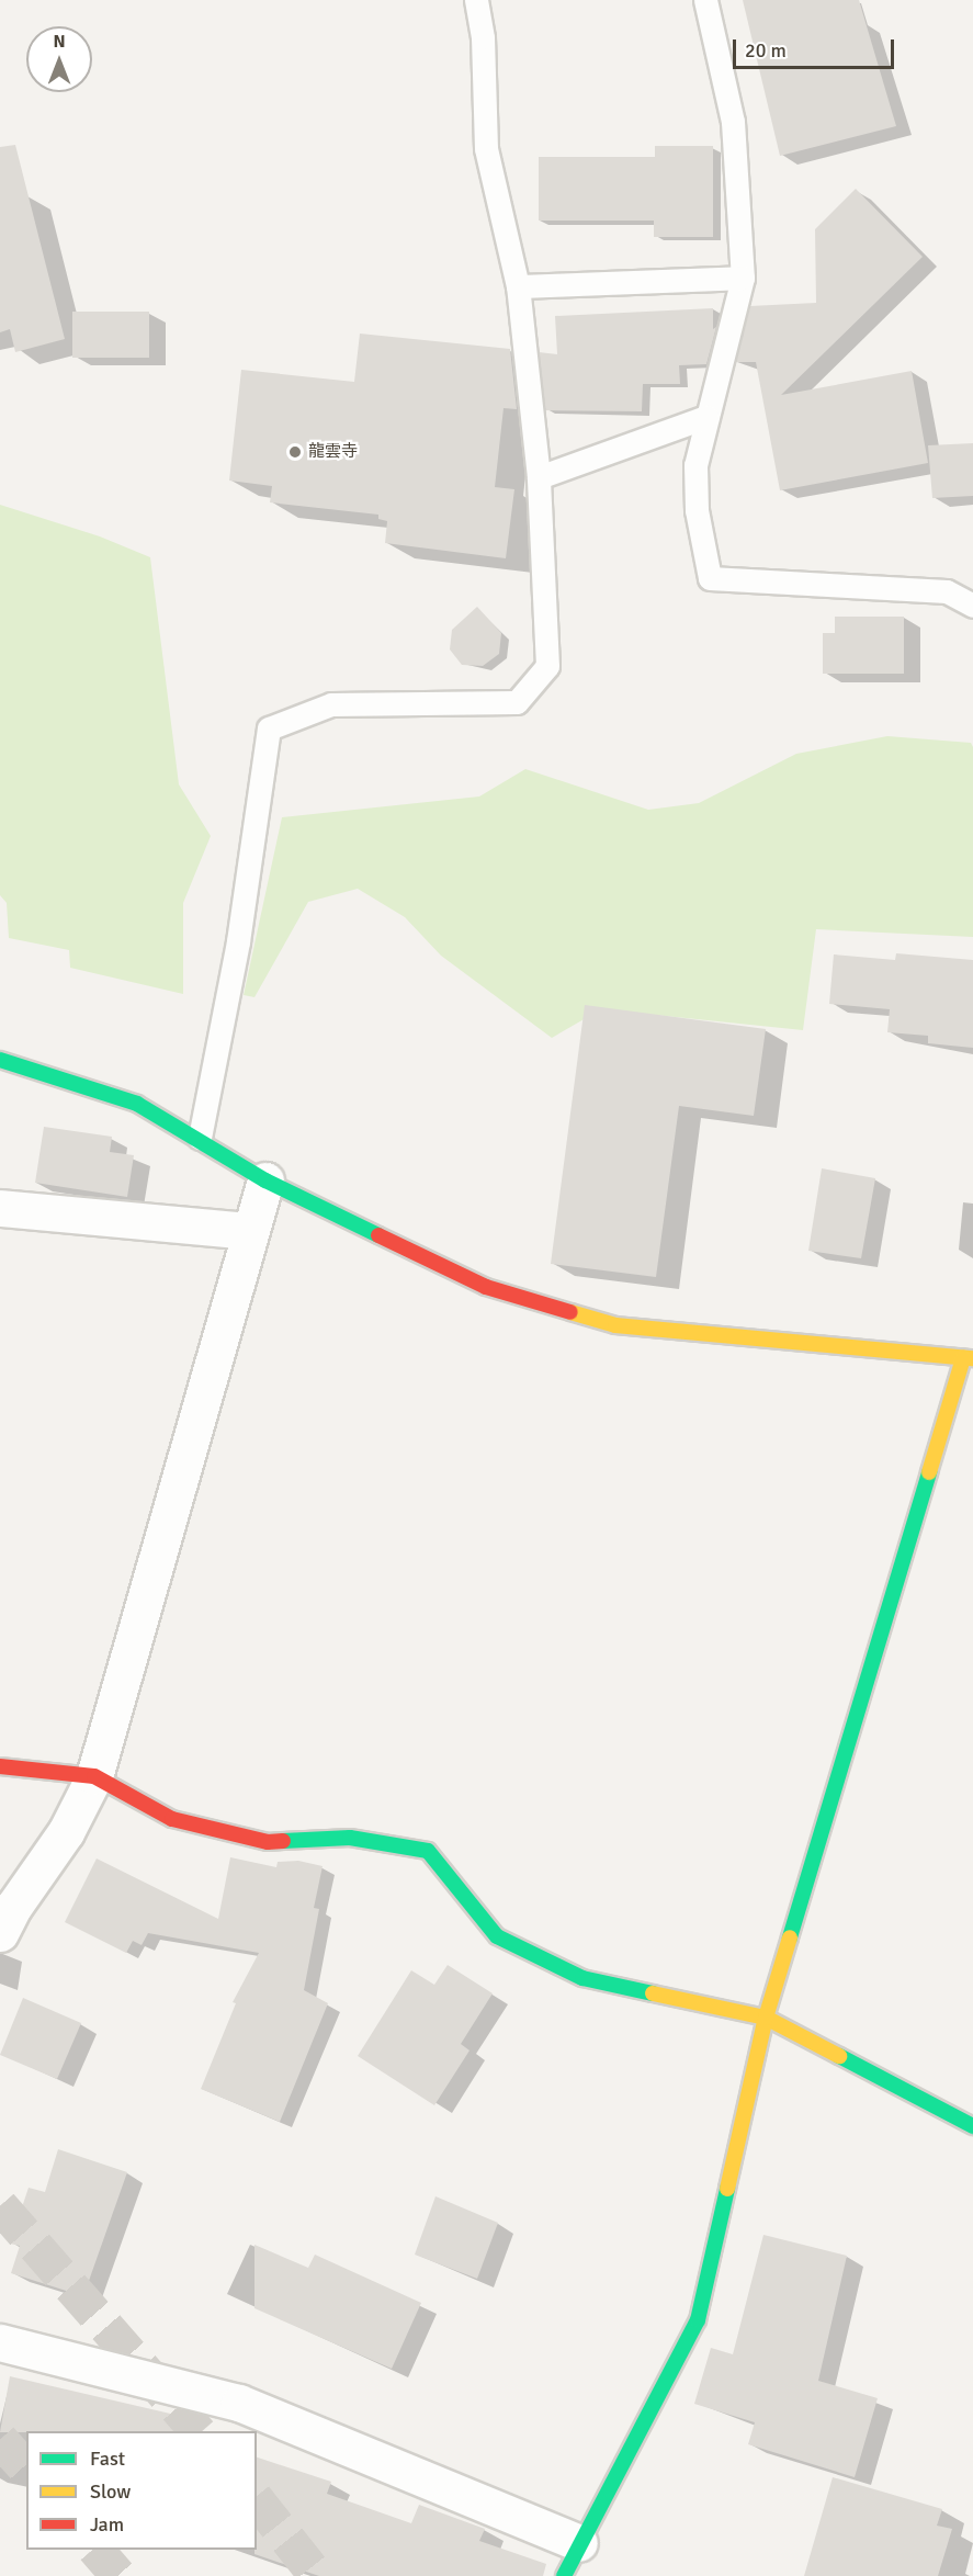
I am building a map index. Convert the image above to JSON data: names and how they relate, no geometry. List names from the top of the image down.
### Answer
{
  "places": ["龍雲寺"],
  "legend": ["Fast", "Slow", "Jam"],
  "scale_bar": "20 m",
  "north": "top"
}
